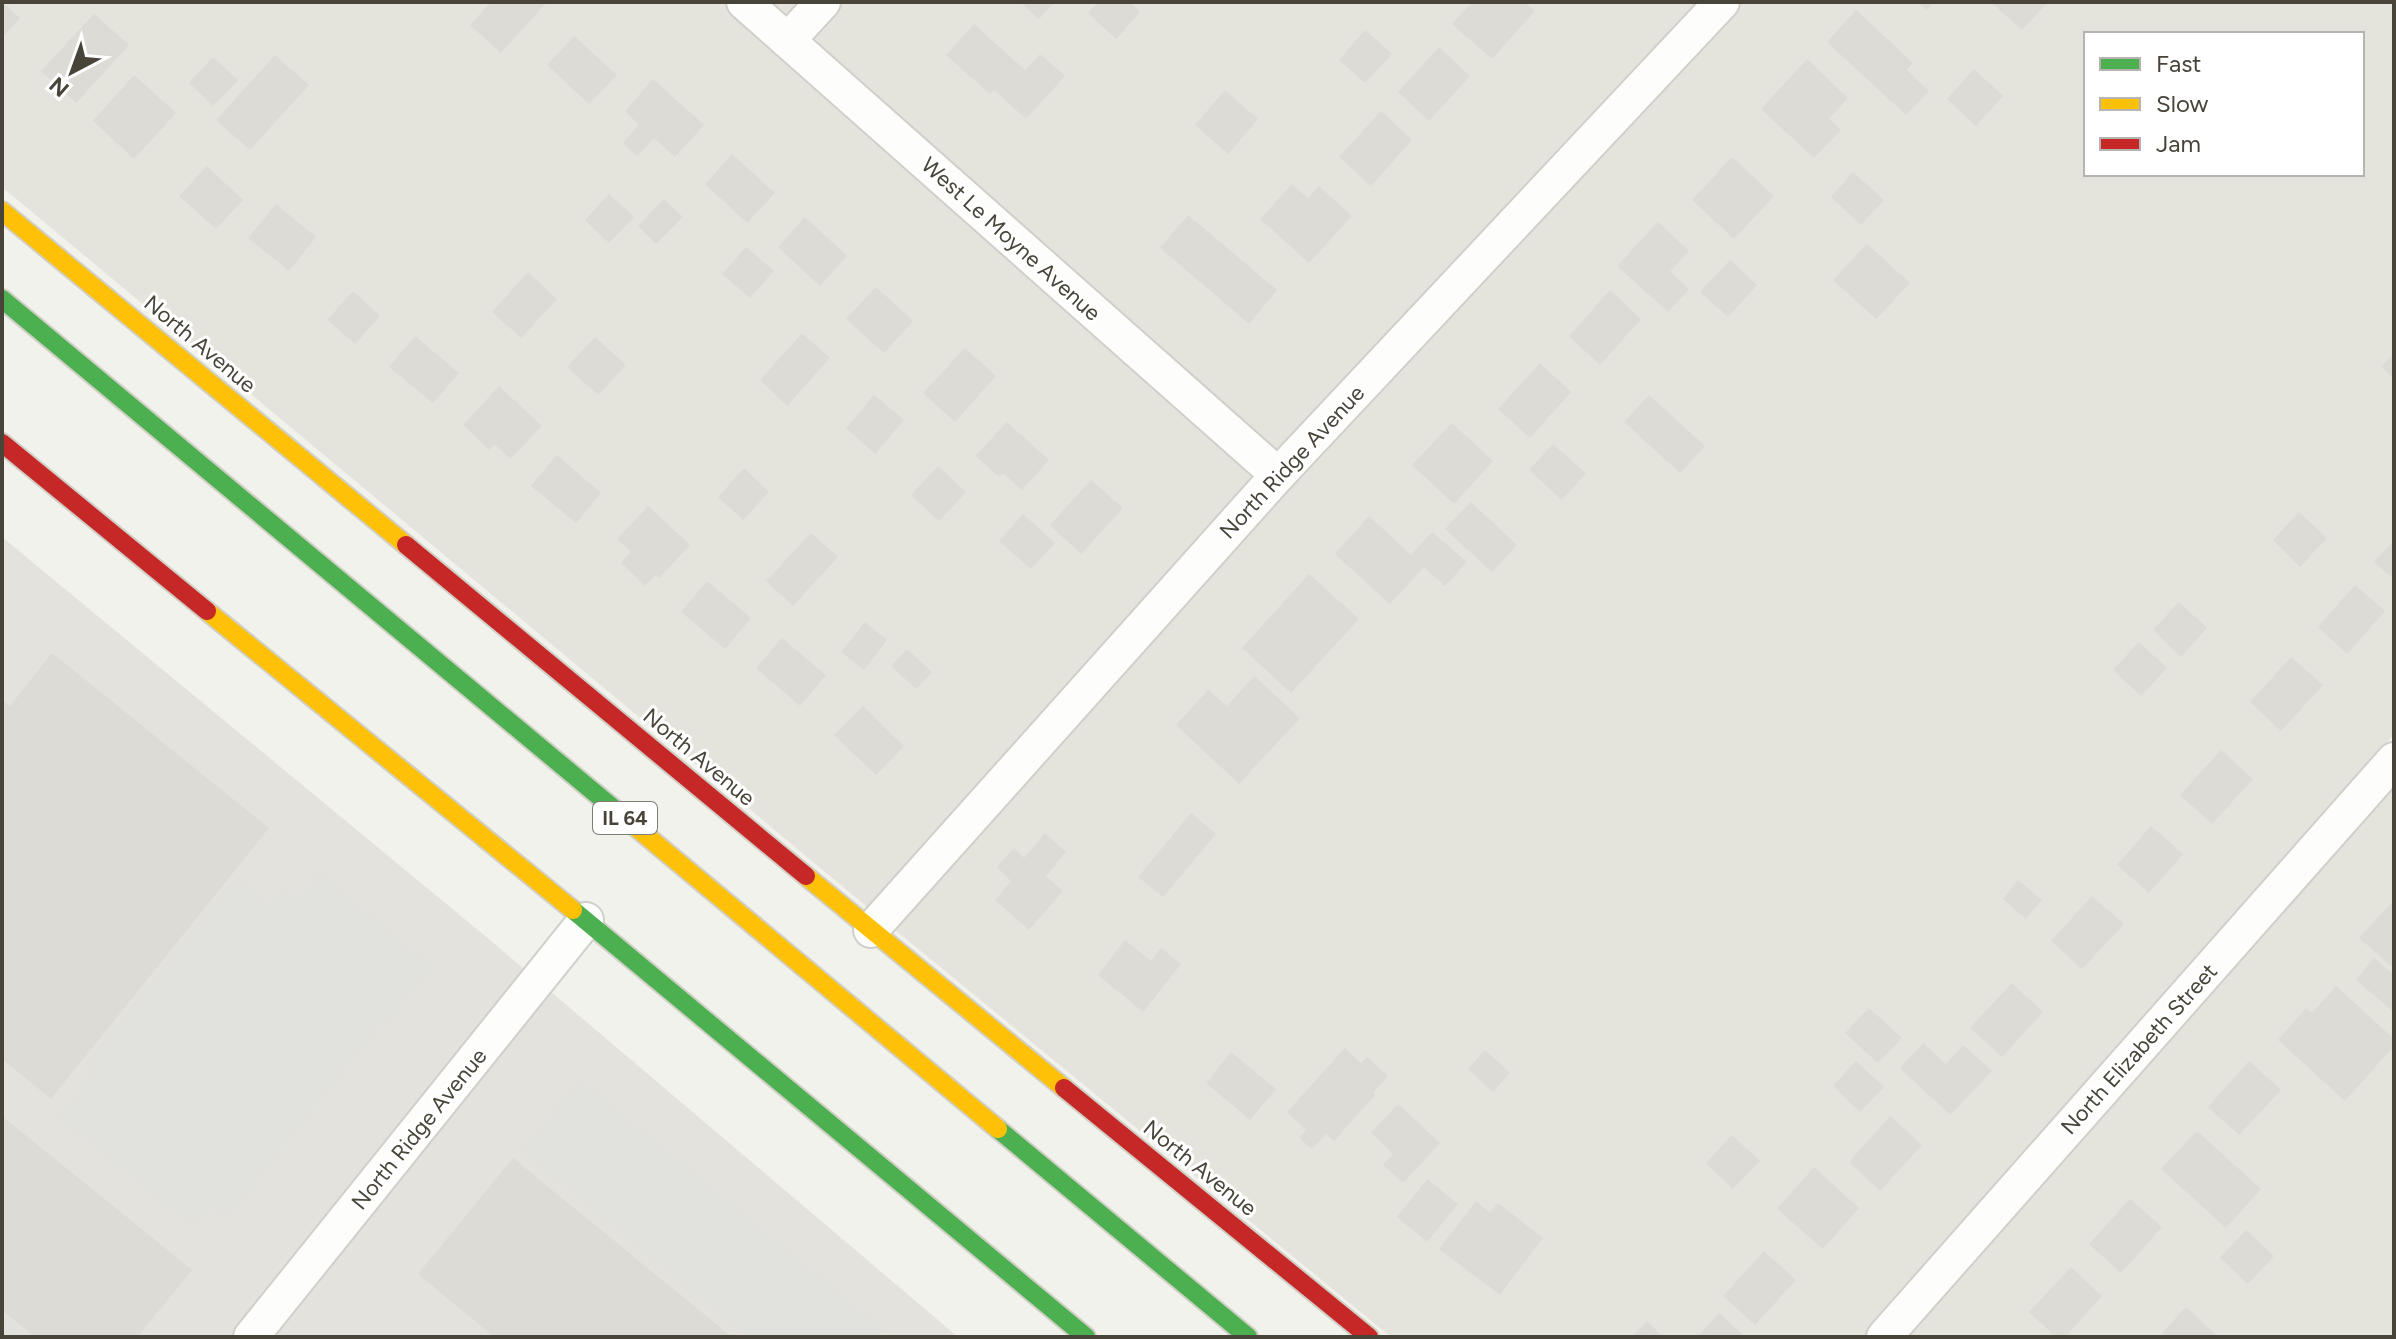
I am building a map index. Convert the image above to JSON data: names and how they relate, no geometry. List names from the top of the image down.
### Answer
{
  "streets": {
    "main road": ["North Avenue", "IL 64"],
    "street": ["West Le Moyne Avenue", "North Ridge Avenue", "North Elizabeth Street"]
  },
  "crossings": [
    ["West Le Moyne Avenue", "North Ridge Avenue"],
    ["North Avenue", "North Ridge Avenue"]
  ],
  "legend": ["Fast", "Slow", "Jam"],
  "north": "bottom left"
}
